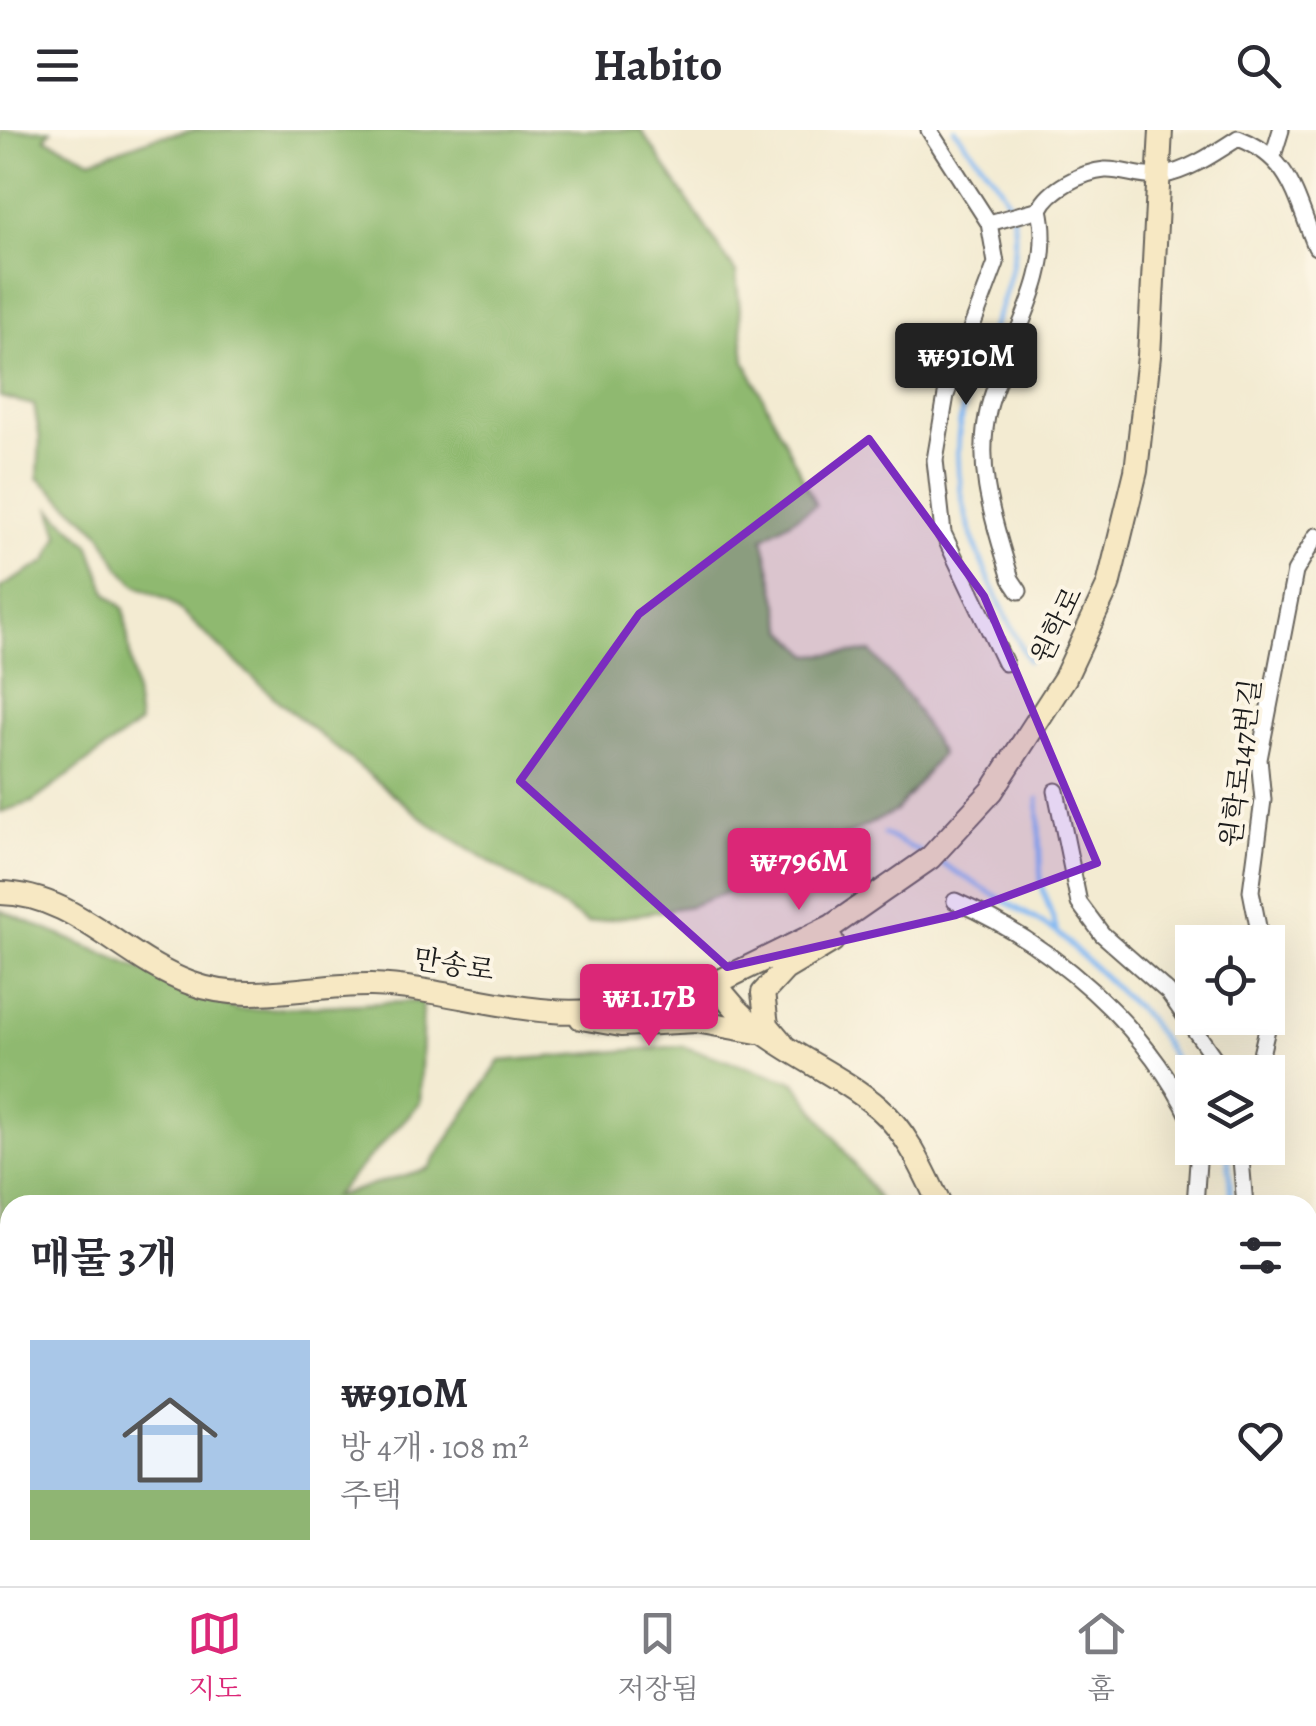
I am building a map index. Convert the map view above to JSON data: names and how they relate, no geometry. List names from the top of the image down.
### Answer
{
  "streets": {
    "street": ["원학로", "원학로147번길", "만송로"]
  },
  "crossings": [
    ["원학로", "만송로"]
  ],
  "page": {
    "header": "Habito",
    "price": ["₩910M", "₩796M", "₩1.17B"],
    "heading": "매물 3개",
    "list": [
      {
        "name": "₩910M",
        "note": "방 4개 · 108 m² · 주택"
      }
    ],
    "tabs": ["지도", "저장됨", "홈"]
  }
}
